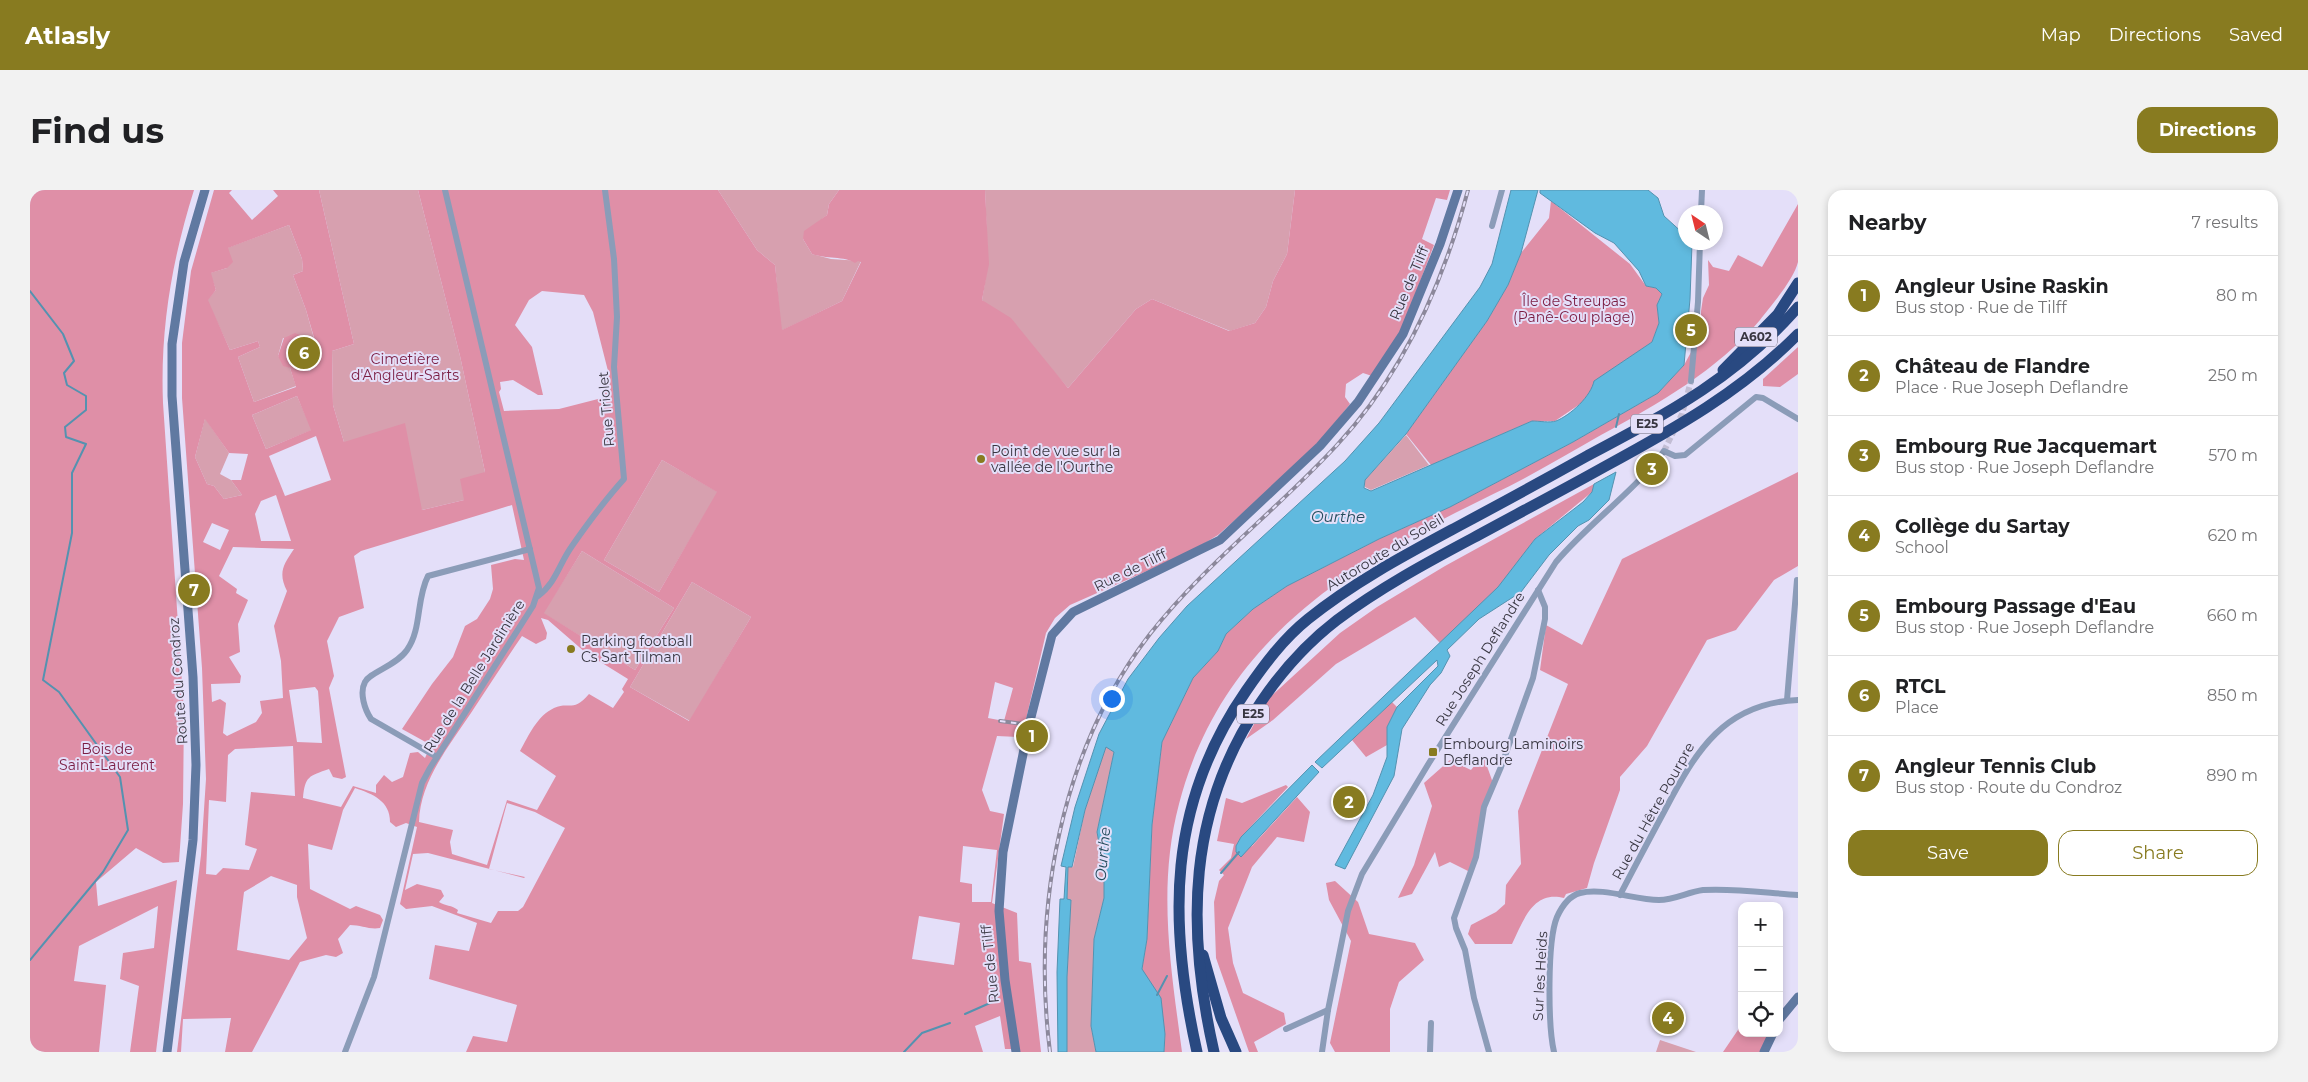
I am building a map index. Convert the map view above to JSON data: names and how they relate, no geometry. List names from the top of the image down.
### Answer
{
  "streets": {
    "highway": ["A602", "E25", "Autoroute du Soleil"],
    "main road": ["Rue de Tilff", "Route du Condroz"],
    "street": [
      "Rue Triolet",
      "Rue Joseph Deflandre",
      "Rue de la Belle Jardinière",
      "Rue du Hêtre Pourpre",
      "Sur les Heids"
    ]
  },
  "crossings": [
    ["A602", "Autoroute du Soleil"],
    ["Rue Triolet", "Rue de la Belle Jardinière"],
    ["Rue du Hêtre Pourpre", "Sur les Heids"]
  ],
  "water": ["Ourthe"],
  "parks": ["Île de Streupas (Panê-Cou plage)", "Cimetière d'Angleur-Sarts", "Bois de Saint-Laurent"],
  "places": {
    "other": ["Point de vue sur la vallée de l'Ourthe", "Parking football Cs Sart Tilman"],
    "transit": ["Embourg Laminoirs Deflandre"]
  },
  "north": "top left",
  "page": {
    "header": "Atlasly",
    "nav": ["Map", "Directions", "Saved"],
    "buttons": [
      "Directions",
      ["Save", "Share"]
    ],
    "title": "Find us",
    "heading": ["Nearby", "7 results"],
    "list": [
      {
        "mark": "1",
        "name": "Angleur Usine Raskin",
        "note": "Bus stop · Rue de Tilff",
        "value": "80 m"
      },
      {
        "mark": "2",
        "name": "Château de Flandre",
        "note": "Place · Rue Joseph Deflandre",
        "value": "250 m"
      },
      {
        "mark": "3",
        "name": "Embourg Rue Jacquemart",
        "note": "Bus stop · Rue Joseph Deflandre",
        "value": "570 m"
      },
      {
        "mark": "4",
        "name": "Collège du Sartay",
        "note": "School",
        "value": "620 m"
      },
      {
        "mark": "5",
        "name": "Embourg Passage d'Eau",
        "note": "Bus stop · Rue Joseph Deflandre",
        "value": "660 m"
      },
      {
        "mark": "6",
        "name": "RTCL",
        "note": "Place",
        "value": "850 m"
      },
      {
        "mark": "7",
        "name": "Angleur Tennis Club",
        "note": "Bus stop · Route du Condroz",
        "value": "890 m"
      }
    ],
    "pins": [
      "5",
      "6",
      "3",
      "7",
      "1",
      "2",
      "4"
    ],
    "map_buttons": ["+", "−"]
  }
}
